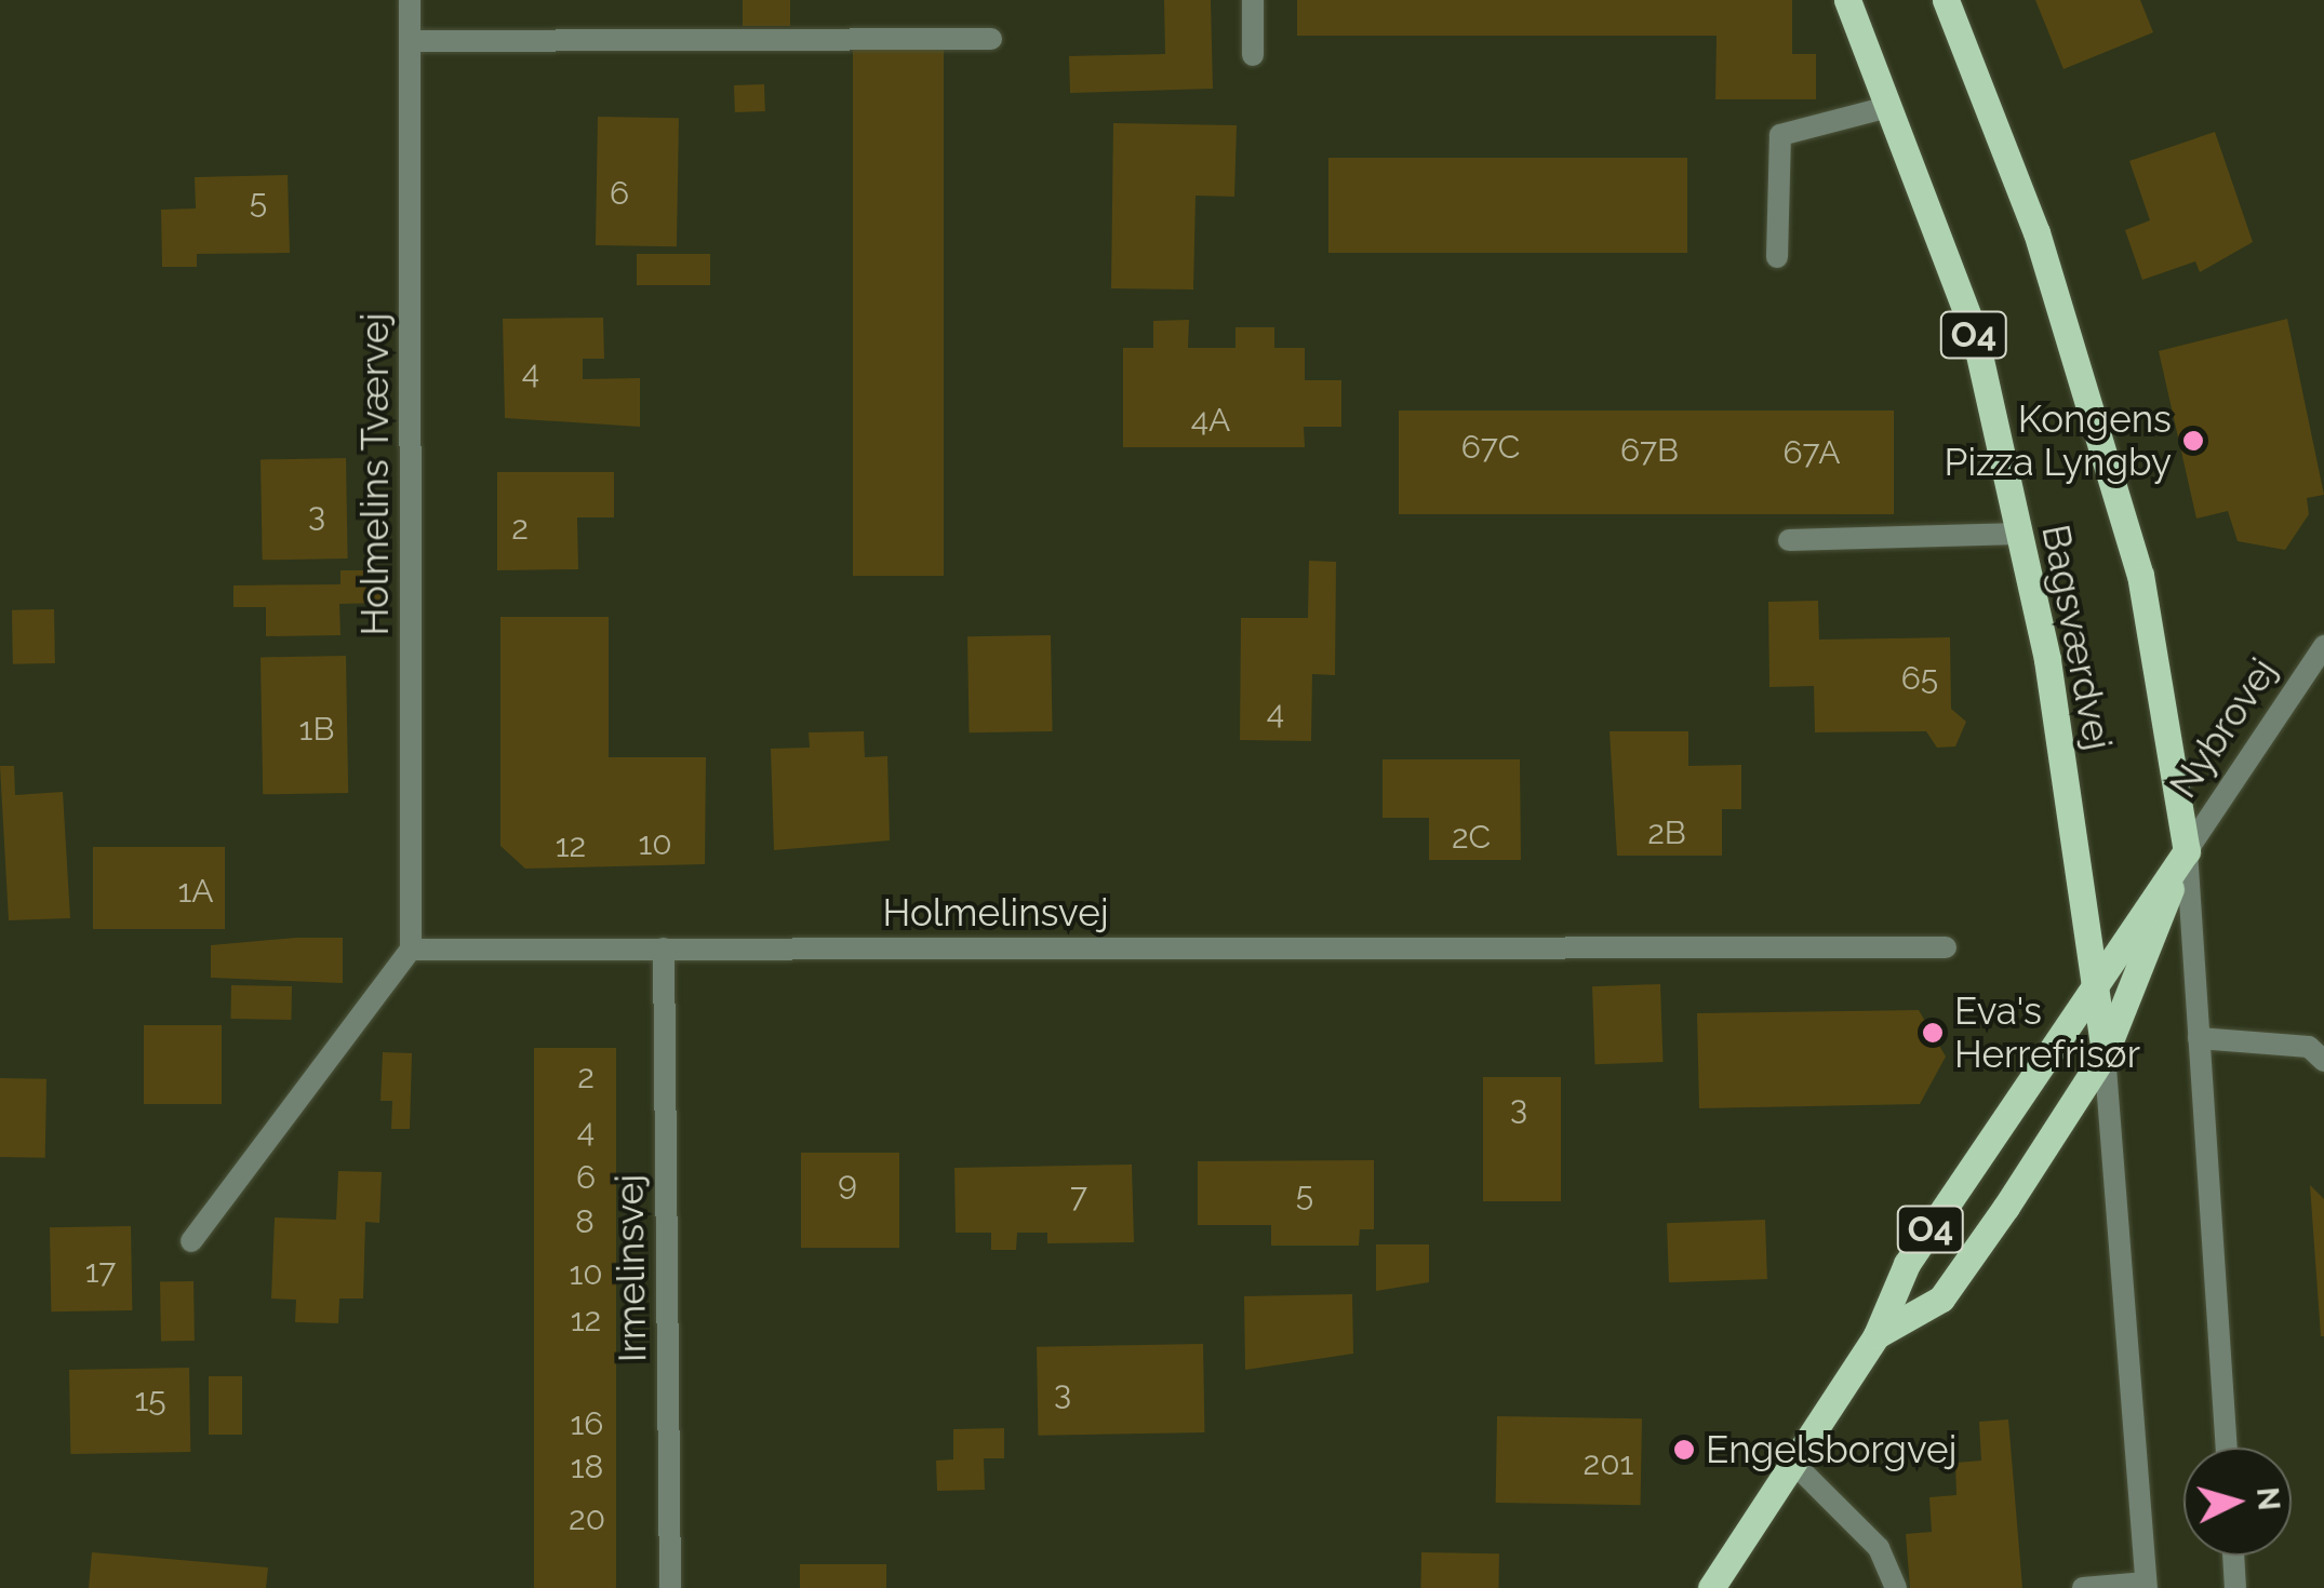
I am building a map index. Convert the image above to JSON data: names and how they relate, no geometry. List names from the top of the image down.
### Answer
{
  "streets": {
    "main road": ["O4", "Bagsværdvej", "Nybrovej"],
    "street": ["Holmelins Tværvej", "Holmelinsvej", "Irmelinsvej"]
  },
  "crossings": [
    ["Holmelins Tværvej", "Holmelinsvej"],
    ["Bagsværdvej", "Nybrovej"],
    ["Holmelinsvej", "Irmelinsvej"]
  ],
  "places": ["Kongens Pizza Lyngby", "Eva's Herrefrisør", "Engelsborgvej"],
  "house_numbers": [
    "6",
    "5",
    "4",
    "4A",
    "67C",
    "67B",
    "67A",
    "3",
    "2",
    "65",
    "4",
    "1B",
    "2B",
    "2C",
    "10",
    "12",
    "1A",
    "2",
    "3",
    "4",
    "6",
    "9",
    "5",
    "7",
    "8",
    "17",
    "10",
    "12",
    "3",
    "15",
    "16",
    "201",
    "18",
    "20"
  ],
  "north": "right"
}
